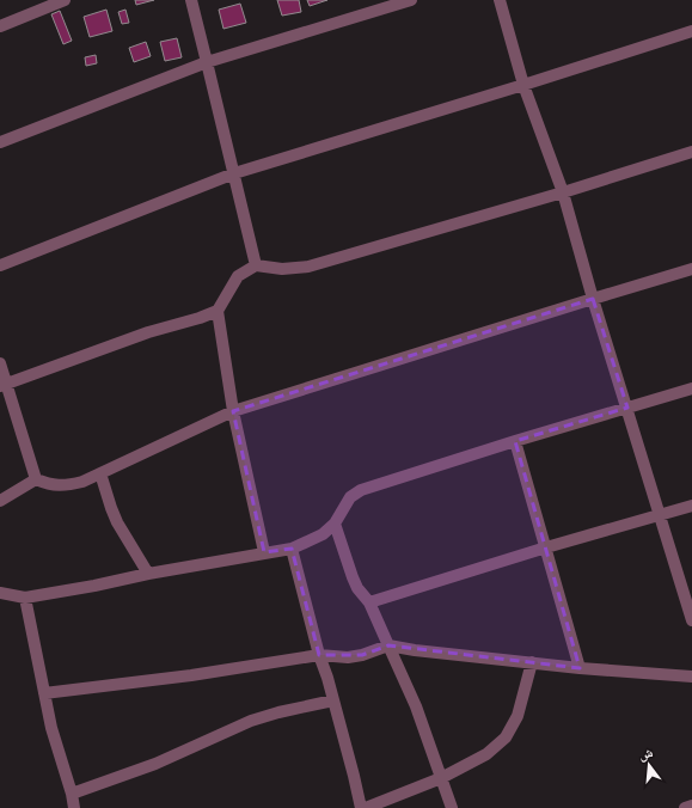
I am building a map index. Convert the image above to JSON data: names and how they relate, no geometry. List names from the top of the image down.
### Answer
{
  "north": "top"
}
